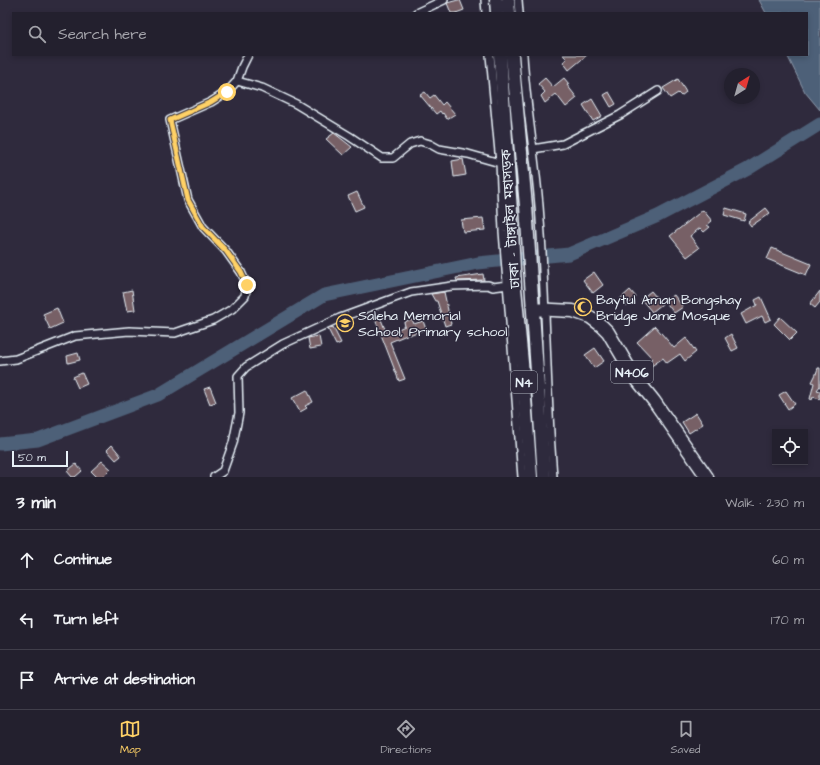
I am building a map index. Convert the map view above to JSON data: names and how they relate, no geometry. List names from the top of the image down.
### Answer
{
  "streets": {
    "highway": ["ঢাকা - টাঙ্গাইল মহাসড়ক", "N406", "N4"]
  },
  "crossings": [
    ["ঢাকা - টাঙ্গাইল মহাসড়ক", "N406"],
    ["ঢাকা - টাঙ্গাইল মহাসড়ক", "N4"]
  ],
  "places": {
    "mosque": ["Baytul Aman Bongshay Bridge Jame Mosque"],
    "school or university": ["Saleha Memorial School, Primary school"]
  },
  "scale_bar": "50 m",
  "north": "top right",
  "page": {
    "search": "Search here",
    "scale": "50 m",
    "heading": ["3 min", "Walk · 230 m"],
    "list": [
      ["Continue", "60 m"],
      ["Turn left", "170 m"],
      "Arrive at destination"
    ],
    "nav": ["Map", "Directions", "Saved"]
  }
}
